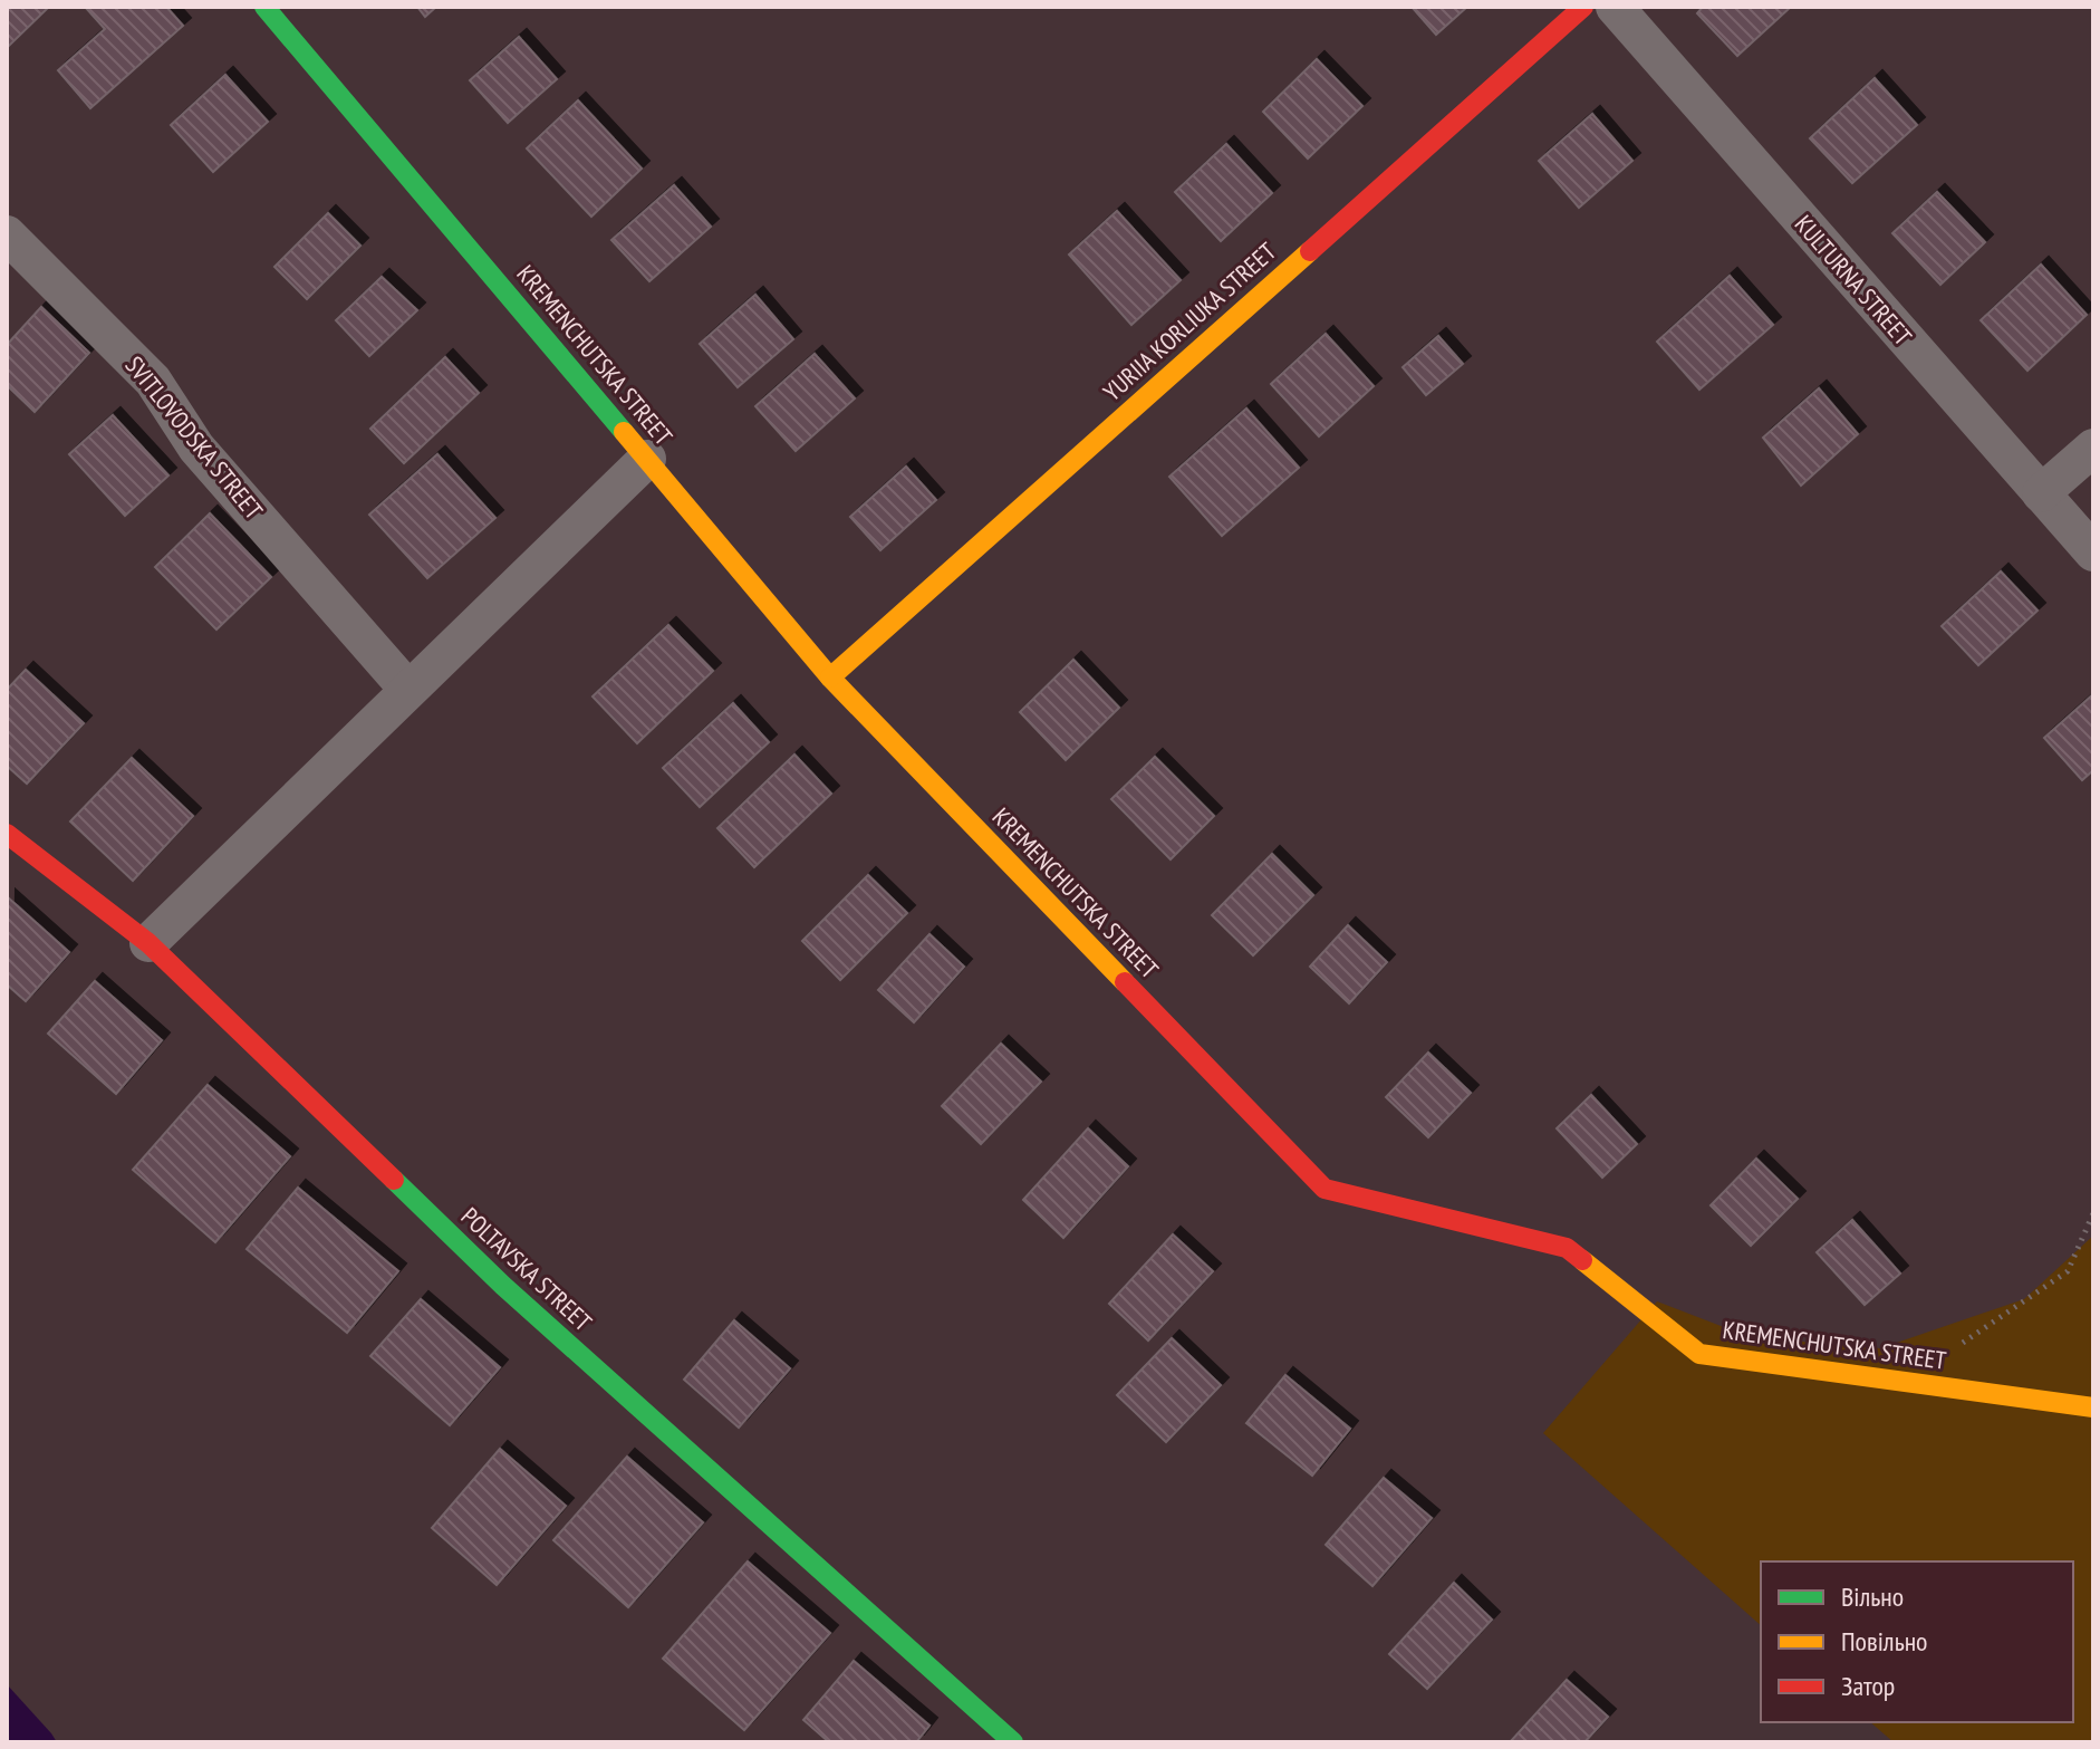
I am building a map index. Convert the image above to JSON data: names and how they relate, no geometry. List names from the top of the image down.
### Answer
{
  "streets": {
    "street": [
      "KULTURNA STREET",
      "YURIIA KORLIUKA STREET",
      "KREMENCHUTSKA STREET",
      "SVITLOVODSKA STREET",
      "POLTAVSKA STREET"
    ]
  },
  "crossings": [
    ["YURIIA KORLIUKA STREET", "KREMENCHUTSKA STREET"]
  ],
  "legend": ["Вільно", "Повільно", "Затор"]
}
